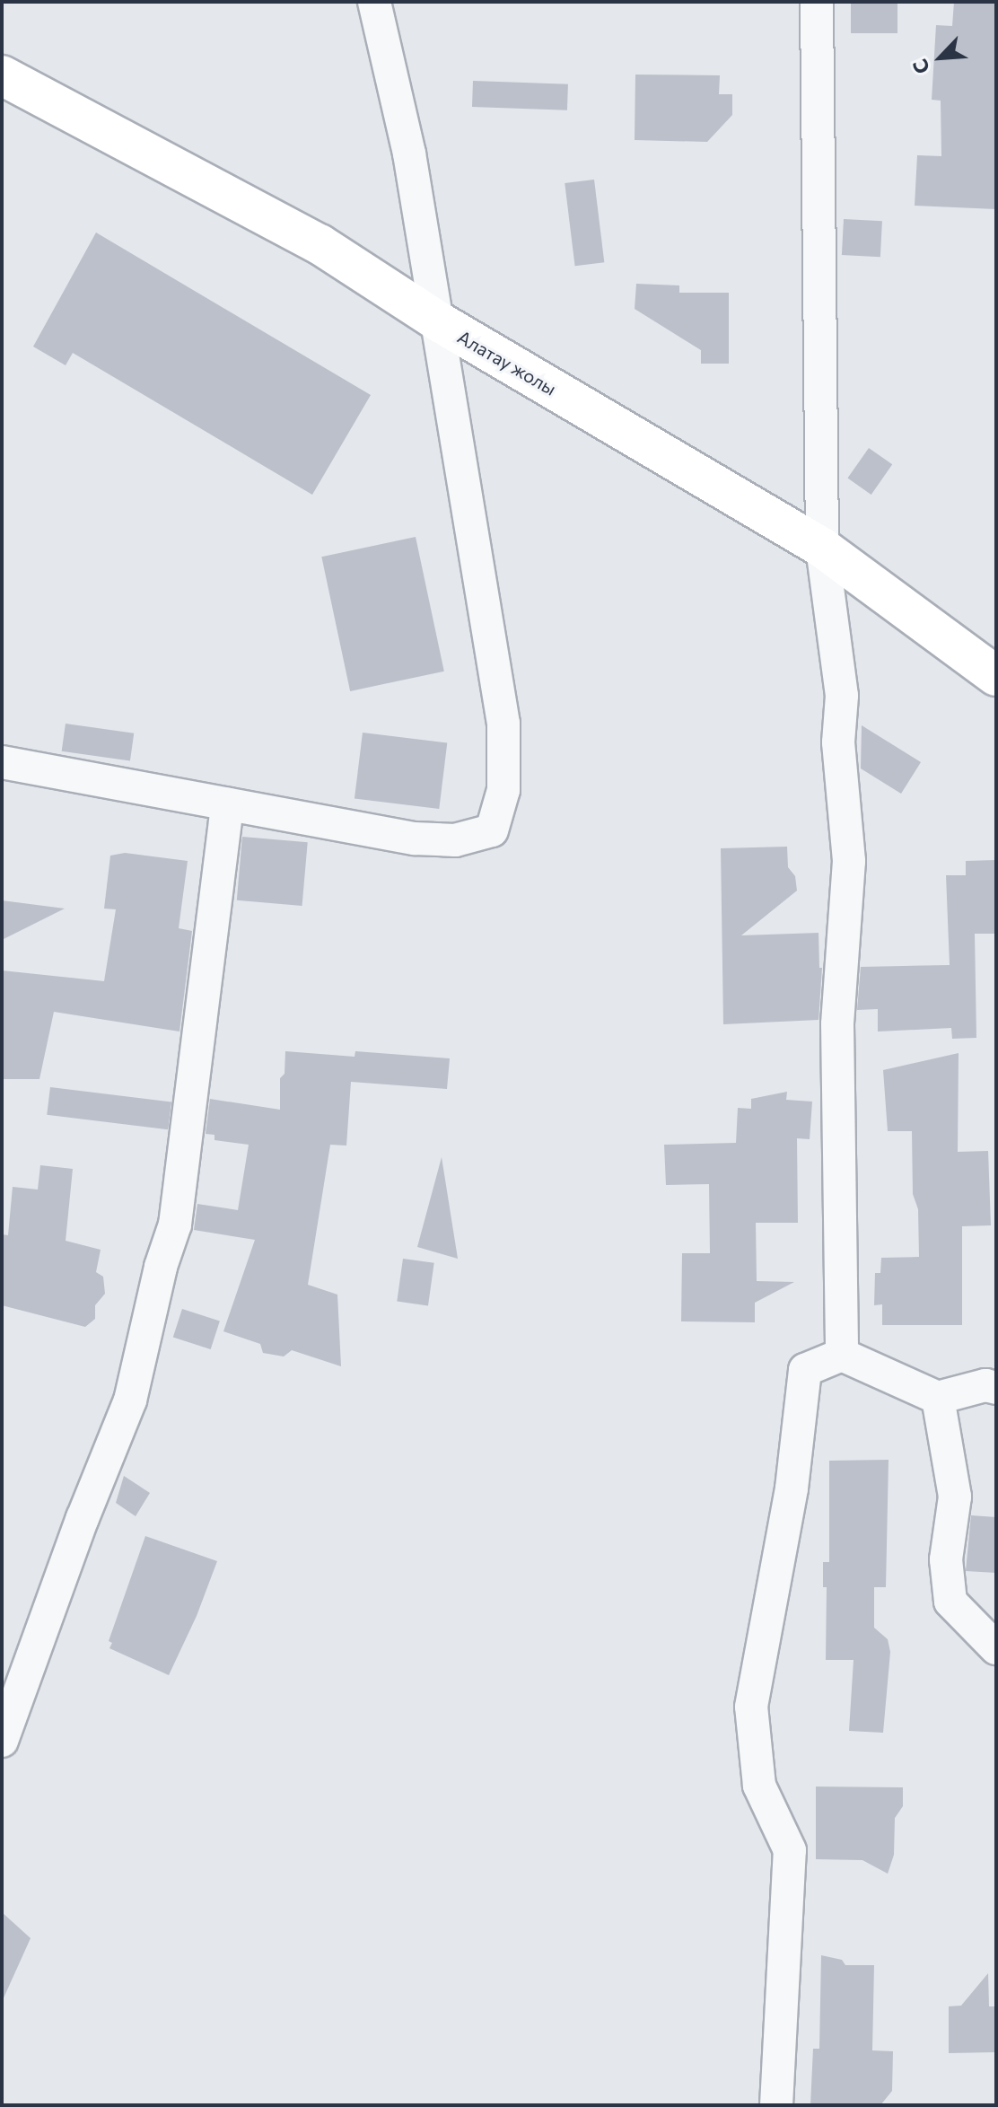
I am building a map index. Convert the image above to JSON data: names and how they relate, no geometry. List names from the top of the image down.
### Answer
{
  "streets": {
    "main road": ["Алатау жолы"]
  },
  "north": "bottom left"
}
